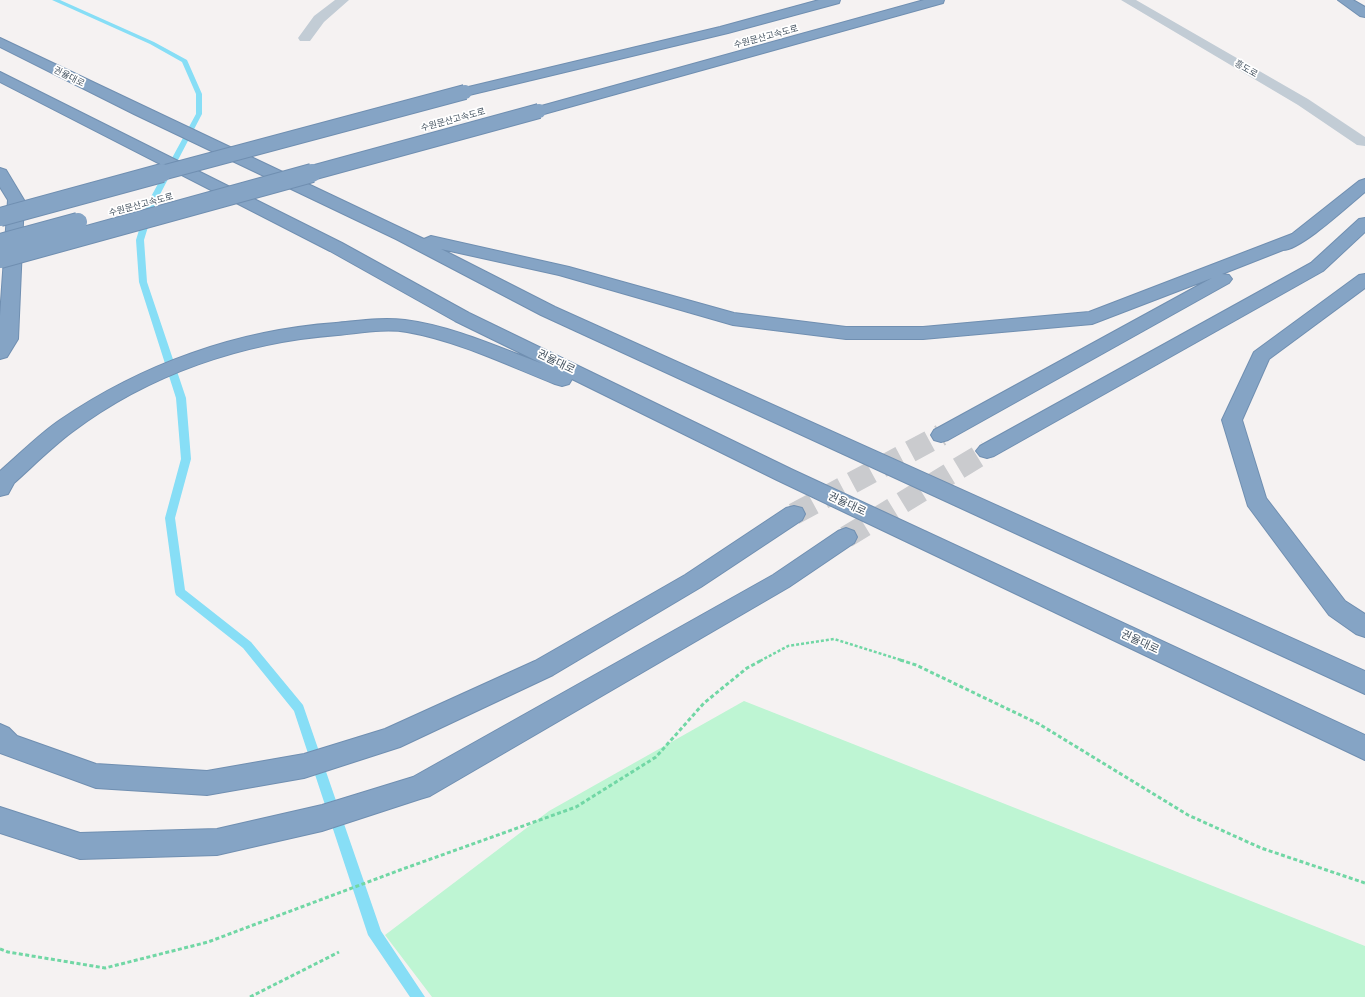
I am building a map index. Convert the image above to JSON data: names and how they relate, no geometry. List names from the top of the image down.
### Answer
{
  "streets": {
    "highway": ["수원문산고속도로", "권율대로"],
    "street": ["흥도로"]
  }
}
